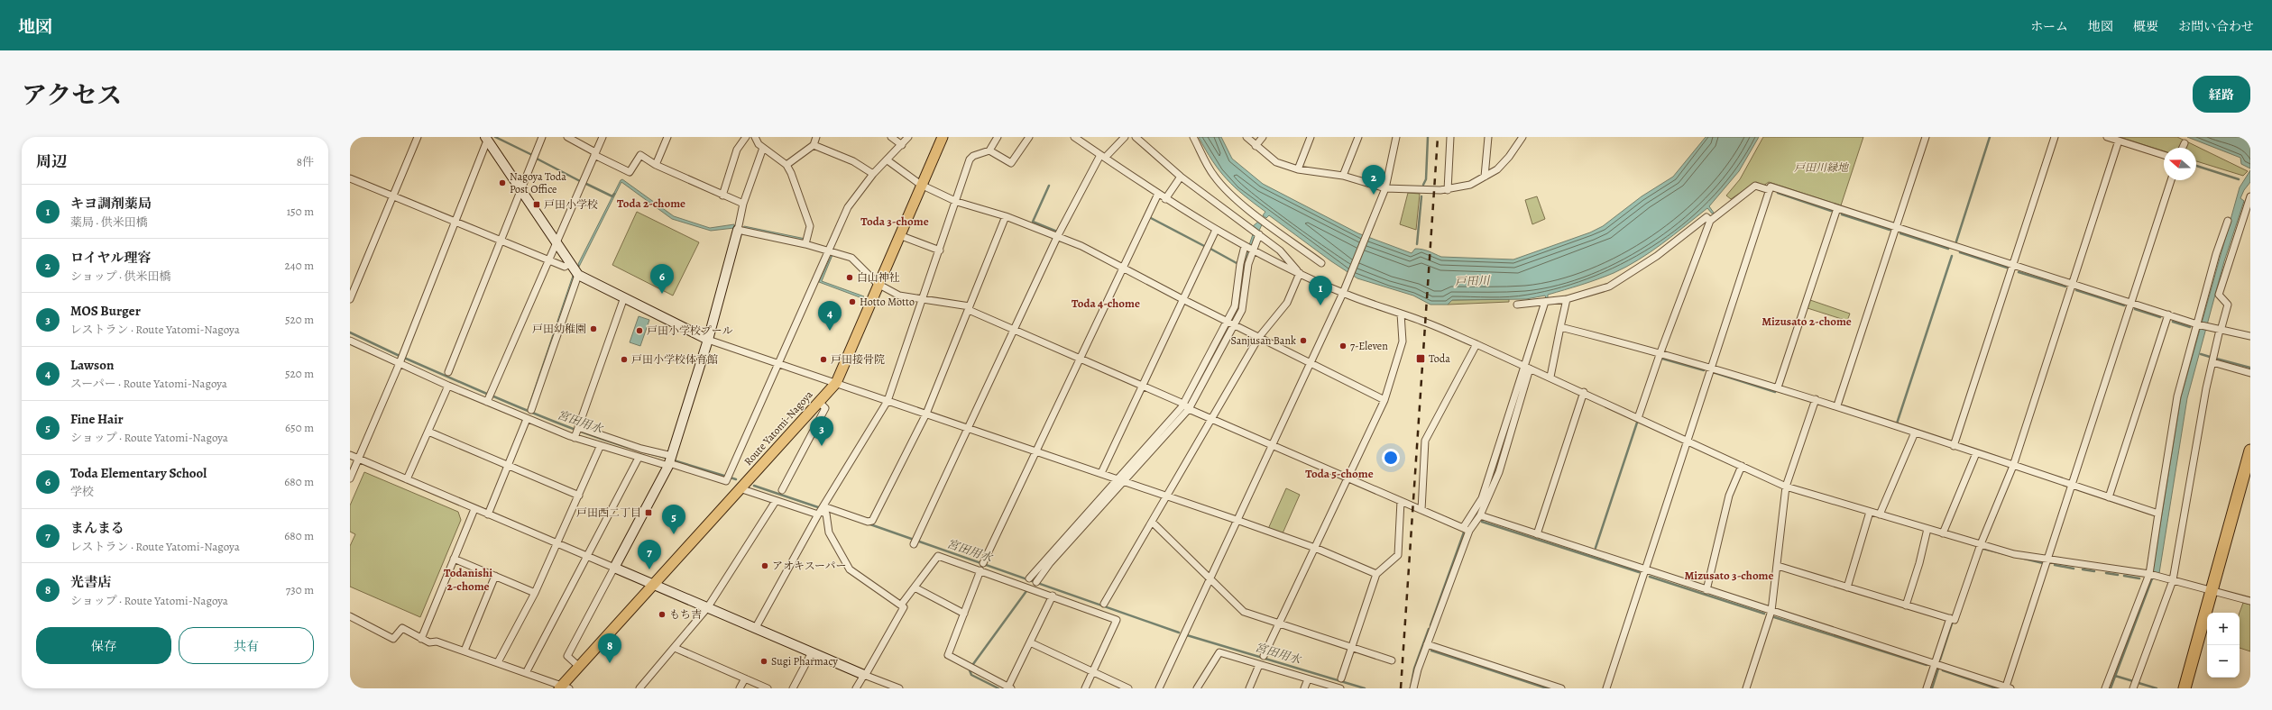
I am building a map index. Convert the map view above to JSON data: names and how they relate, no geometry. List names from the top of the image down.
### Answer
{
  "streets": {
    "main road": ["Route Yatomi-Nagoya"]
  },
  "districts": [
    "Toda 2-chome",
    "Toda 3-chome",
    "Toda 4-chome",
    "Mizusato 2-chome",
    "Toda 5-chome",
    "Todanishi 2-chome",
    "Mizusato 3-chome"
  ],
  "water": ["戸田川", "宮田用水"],
  "parks": ["戸田川緑地"],
  "places": {
    "other": [
      "Nagoya Toda Post Office",
      "白山神社",
      "Hotto Motto",
      "戸田幼稚園",
      "戸田小学校プール",
      "Sanjusan Bank",
      "7-Eleven",
      "戸田小学校体育館",
      "戸田接骨院",
      "アオキスーパー",
      "もち吉",
      "Sugi Pharmacy"
    ],
    "transit": ["戸田小学校", "Toda", "戸田西二丁目"]
  },
  "north": "left",
  "page": {
    "header": "地図",
    "nav": [
      "ホーム",
      "地図",
      "概要",
      "お問い合わせ"
    ],
    "title": "アクセス",
    "buttons": [
      "経路",
      ["保存", "共有"]
    ],
    "heading": ["周辺", "8件"],
    "pins": [
      "2",
      "6",
      "1",
      "4",
      "3",
      "5",
      "7",
      "8"
    ],
    "list": [
      {
        "mark": "1",
        "name": "キヨ調剤薬局",
        "note": "薬局 · 供米田橋",
        "value": "150 m"
      },
      {
        "mark": "2",
        "name": "ロイヤル理容",
        "note": "ショップ · 供米田橋",
        "value": "240 m"
      },
      {
        "mark": "3",
        "name": "MOS Burger",
        "note": "レストラン · Route Yatomi-Nagoya",
        "value": "520 m"
      },
      {
        "mark": "4",
        "name": "Lawson",
        "note": "スーパー · Route Yatomi-Nagoya",
        "value": "520 m"
      },
      {
        "mark": "5",
        "name": "Fine Hair",
        "note": "ショップ · Route Yatomi-Nagoya",
        "value": "650 m"
      },
      {
        "mark": "6",
        "name": "Toda Elementary School",
        "note": "学校",
        "value": "680 m"
      },
      {
        "mark": "7",
        "name": "まんまる",
        "note": "レストラン · Route Yatomi-Nagoya",
        "value": "680 m"
      },
      {
        "mark": "8",
        "name": "光書店",
        "note": "ショップ · Route Yatomi-Nagoya",
        "value": "730 m"
      }
    ],
    "map_buttons": ["+", "−"]
  }
}
